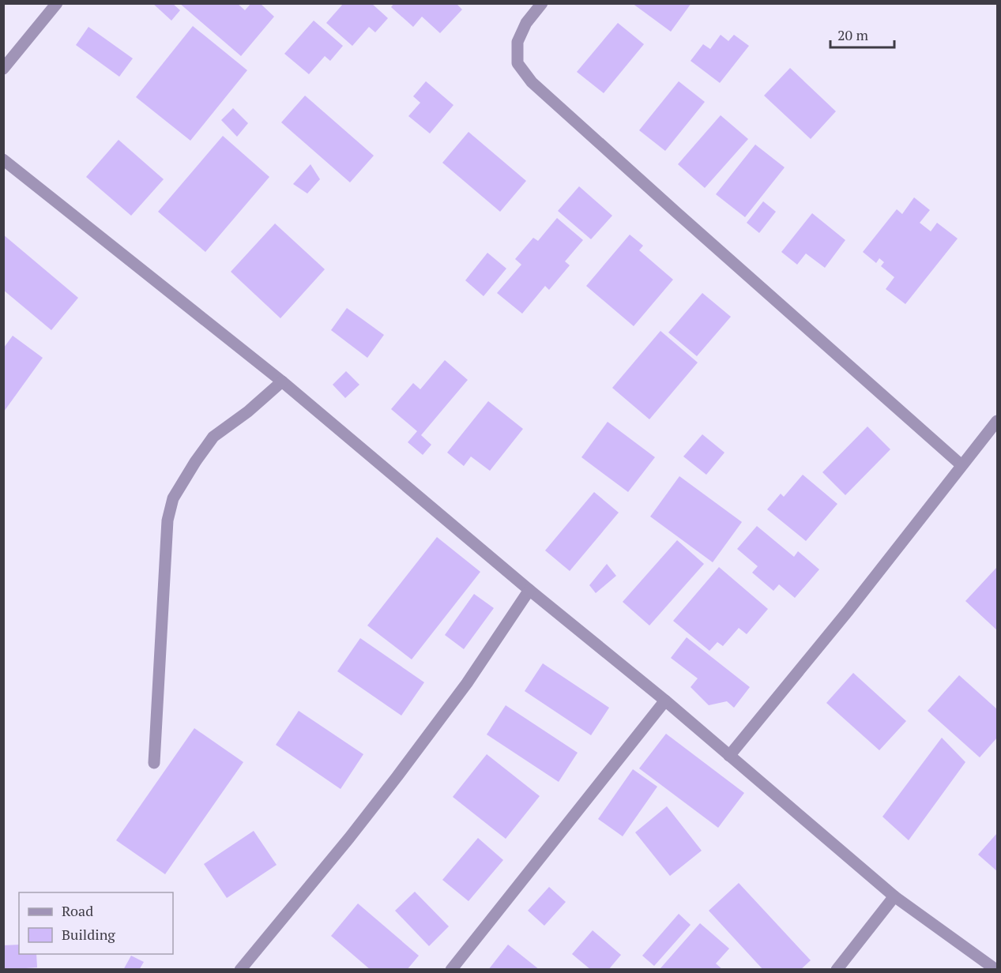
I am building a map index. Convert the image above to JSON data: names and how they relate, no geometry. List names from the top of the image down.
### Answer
{
  "legend": ["Road", "Building"],
  "scale_bar": "20 m"
}
